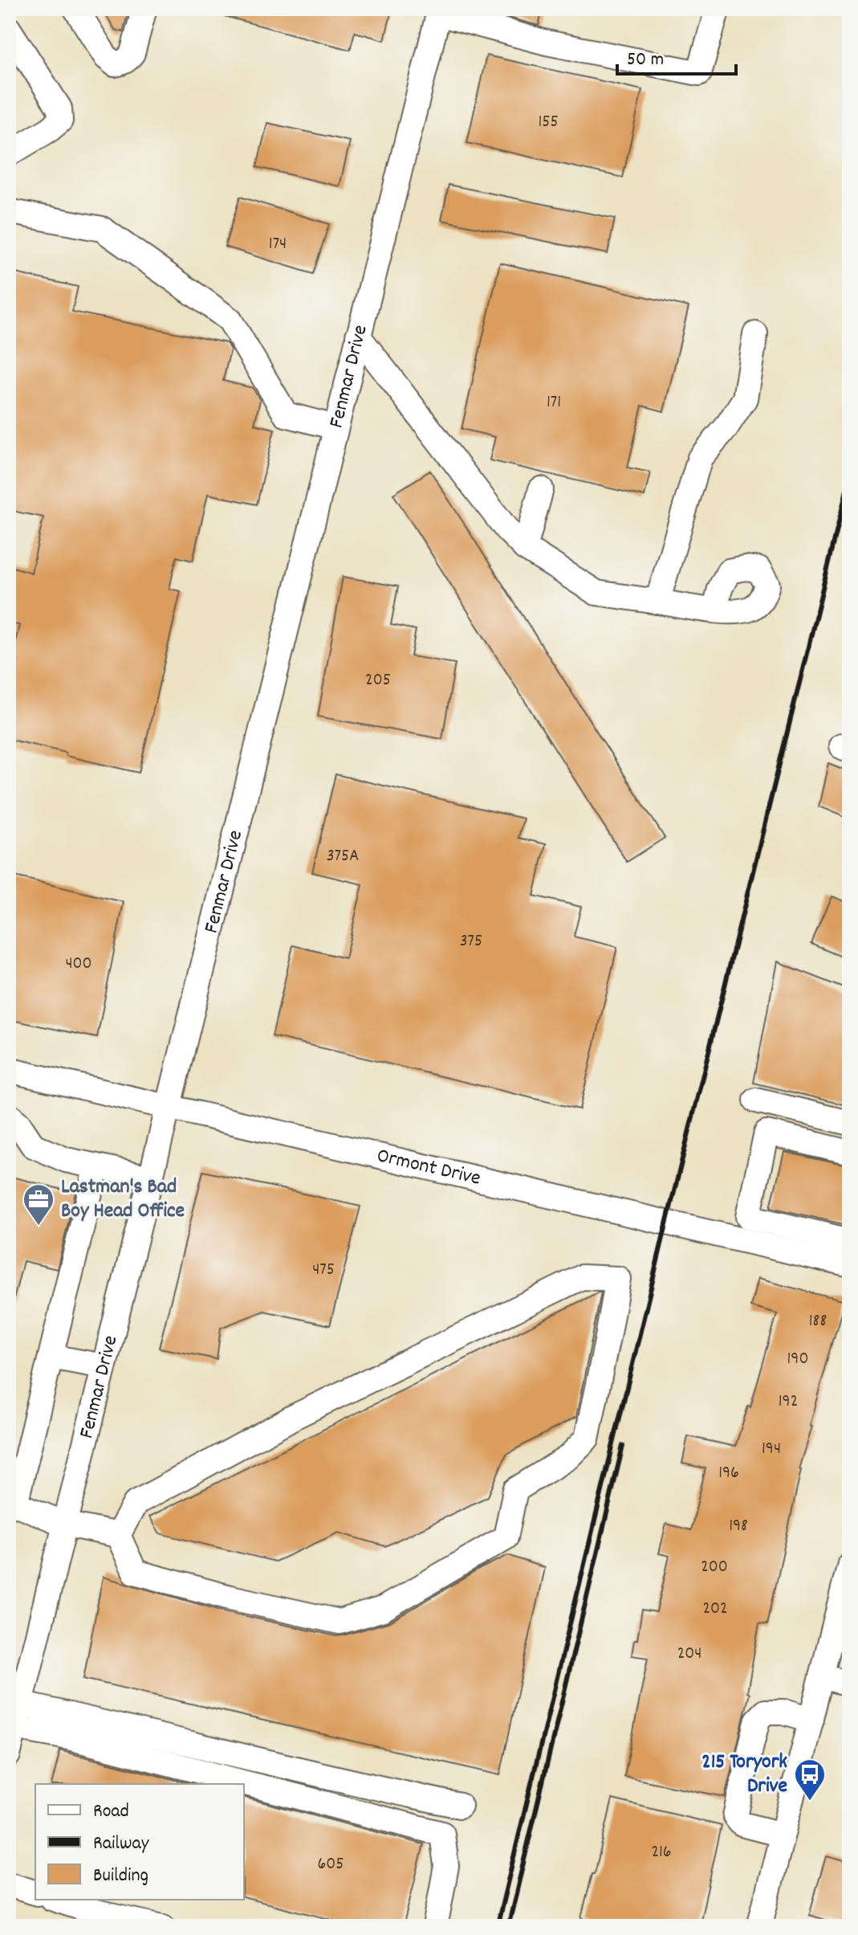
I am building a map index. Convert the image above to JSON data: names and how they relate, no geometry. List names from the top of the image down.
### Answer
{
  "streets": {
    "street": ["Fenmar Drive", "Ormont Drive"]
  },
  "crossings": [
    ["Fenmar Drive", "Ormont Drive"]
  ],
  "places": {
    "office": ["Lastman's Bad Boy Head Office"],
    "bus stop": ["215 Toryork Drive"]
  },
  "house_numbers": [
    "155",
    "174",
    "171",
    "205",
    "375A",
    "375",
    "400",
    "475",
    "188",
    "190",
    "192",
    "194",
    "196",
    "198",
    "200",
    "202",
    "204",
    "216",
    "605"
  ],
  "legend": ["Road", "Railway", "Building"],
  "scale_bar": "50 m"
}
